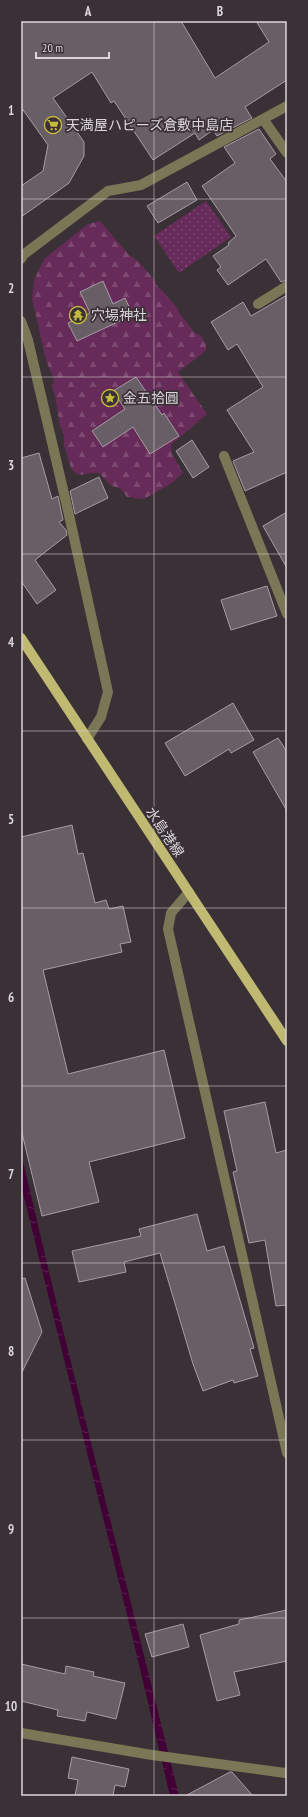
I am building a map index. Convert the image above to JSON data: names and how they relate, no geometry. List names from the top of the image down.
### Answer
{
  "streets": {
    "main road": ["水島港線"]
  },
  "places": {
    "supermarket": ["天満屋ハピーズ倉敷中島店"],
    "temple": ["穴場神社"],
    "place": ["金五拾圓"]
  },
  "scale_bar": "20 m",
  "grid": {
    "columns": ["A", "B"],
    "rows": [
      "1",
      "2",
      "3",
      "4",
      "5",
      "6",
      "7",
      "8",
      "9",
      "10"
    ]
  }
}
